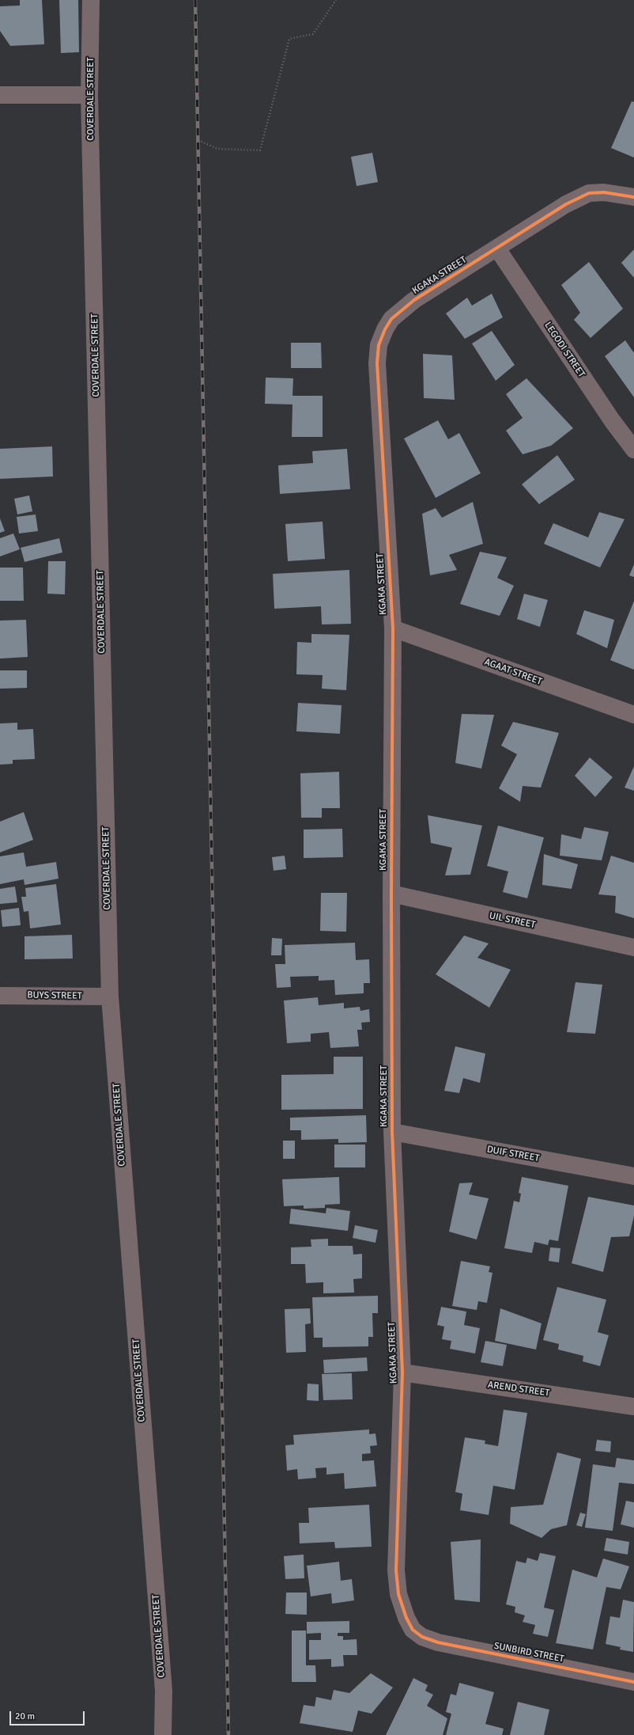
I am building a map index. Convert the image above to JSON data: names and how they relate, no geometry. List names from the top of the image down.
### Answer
{
  "streets": {
    "street": [
      "COVERDALE STREET",
      "KGAKA STREET",
      "LEGODI STREET",
      "AGAAT STREET",
      "UIL STREET",
      "BUYS STREET",
      "DUIF STREET",
      "AREND STREET",
      "SUNBIRD STREET"
    ]
  },
  "crossings": [
    ["COVERDALE STREET", "BUYS STREET"],
    ["KGAKA STREET", "LEGODI STREET"],
    ["KGAKA STREET", "AGAAT STREET"],
    ["KGAKA STREET", "UIL STREET"],
    ["KGAKA STREET", "DUIF STREET"],
    ["KGAKA STREET", "AREND STREET"],
    ["KGAKA STREET", "SUNBIRD STREET"]
  ],
  "scale_bar": "20 m"
}
